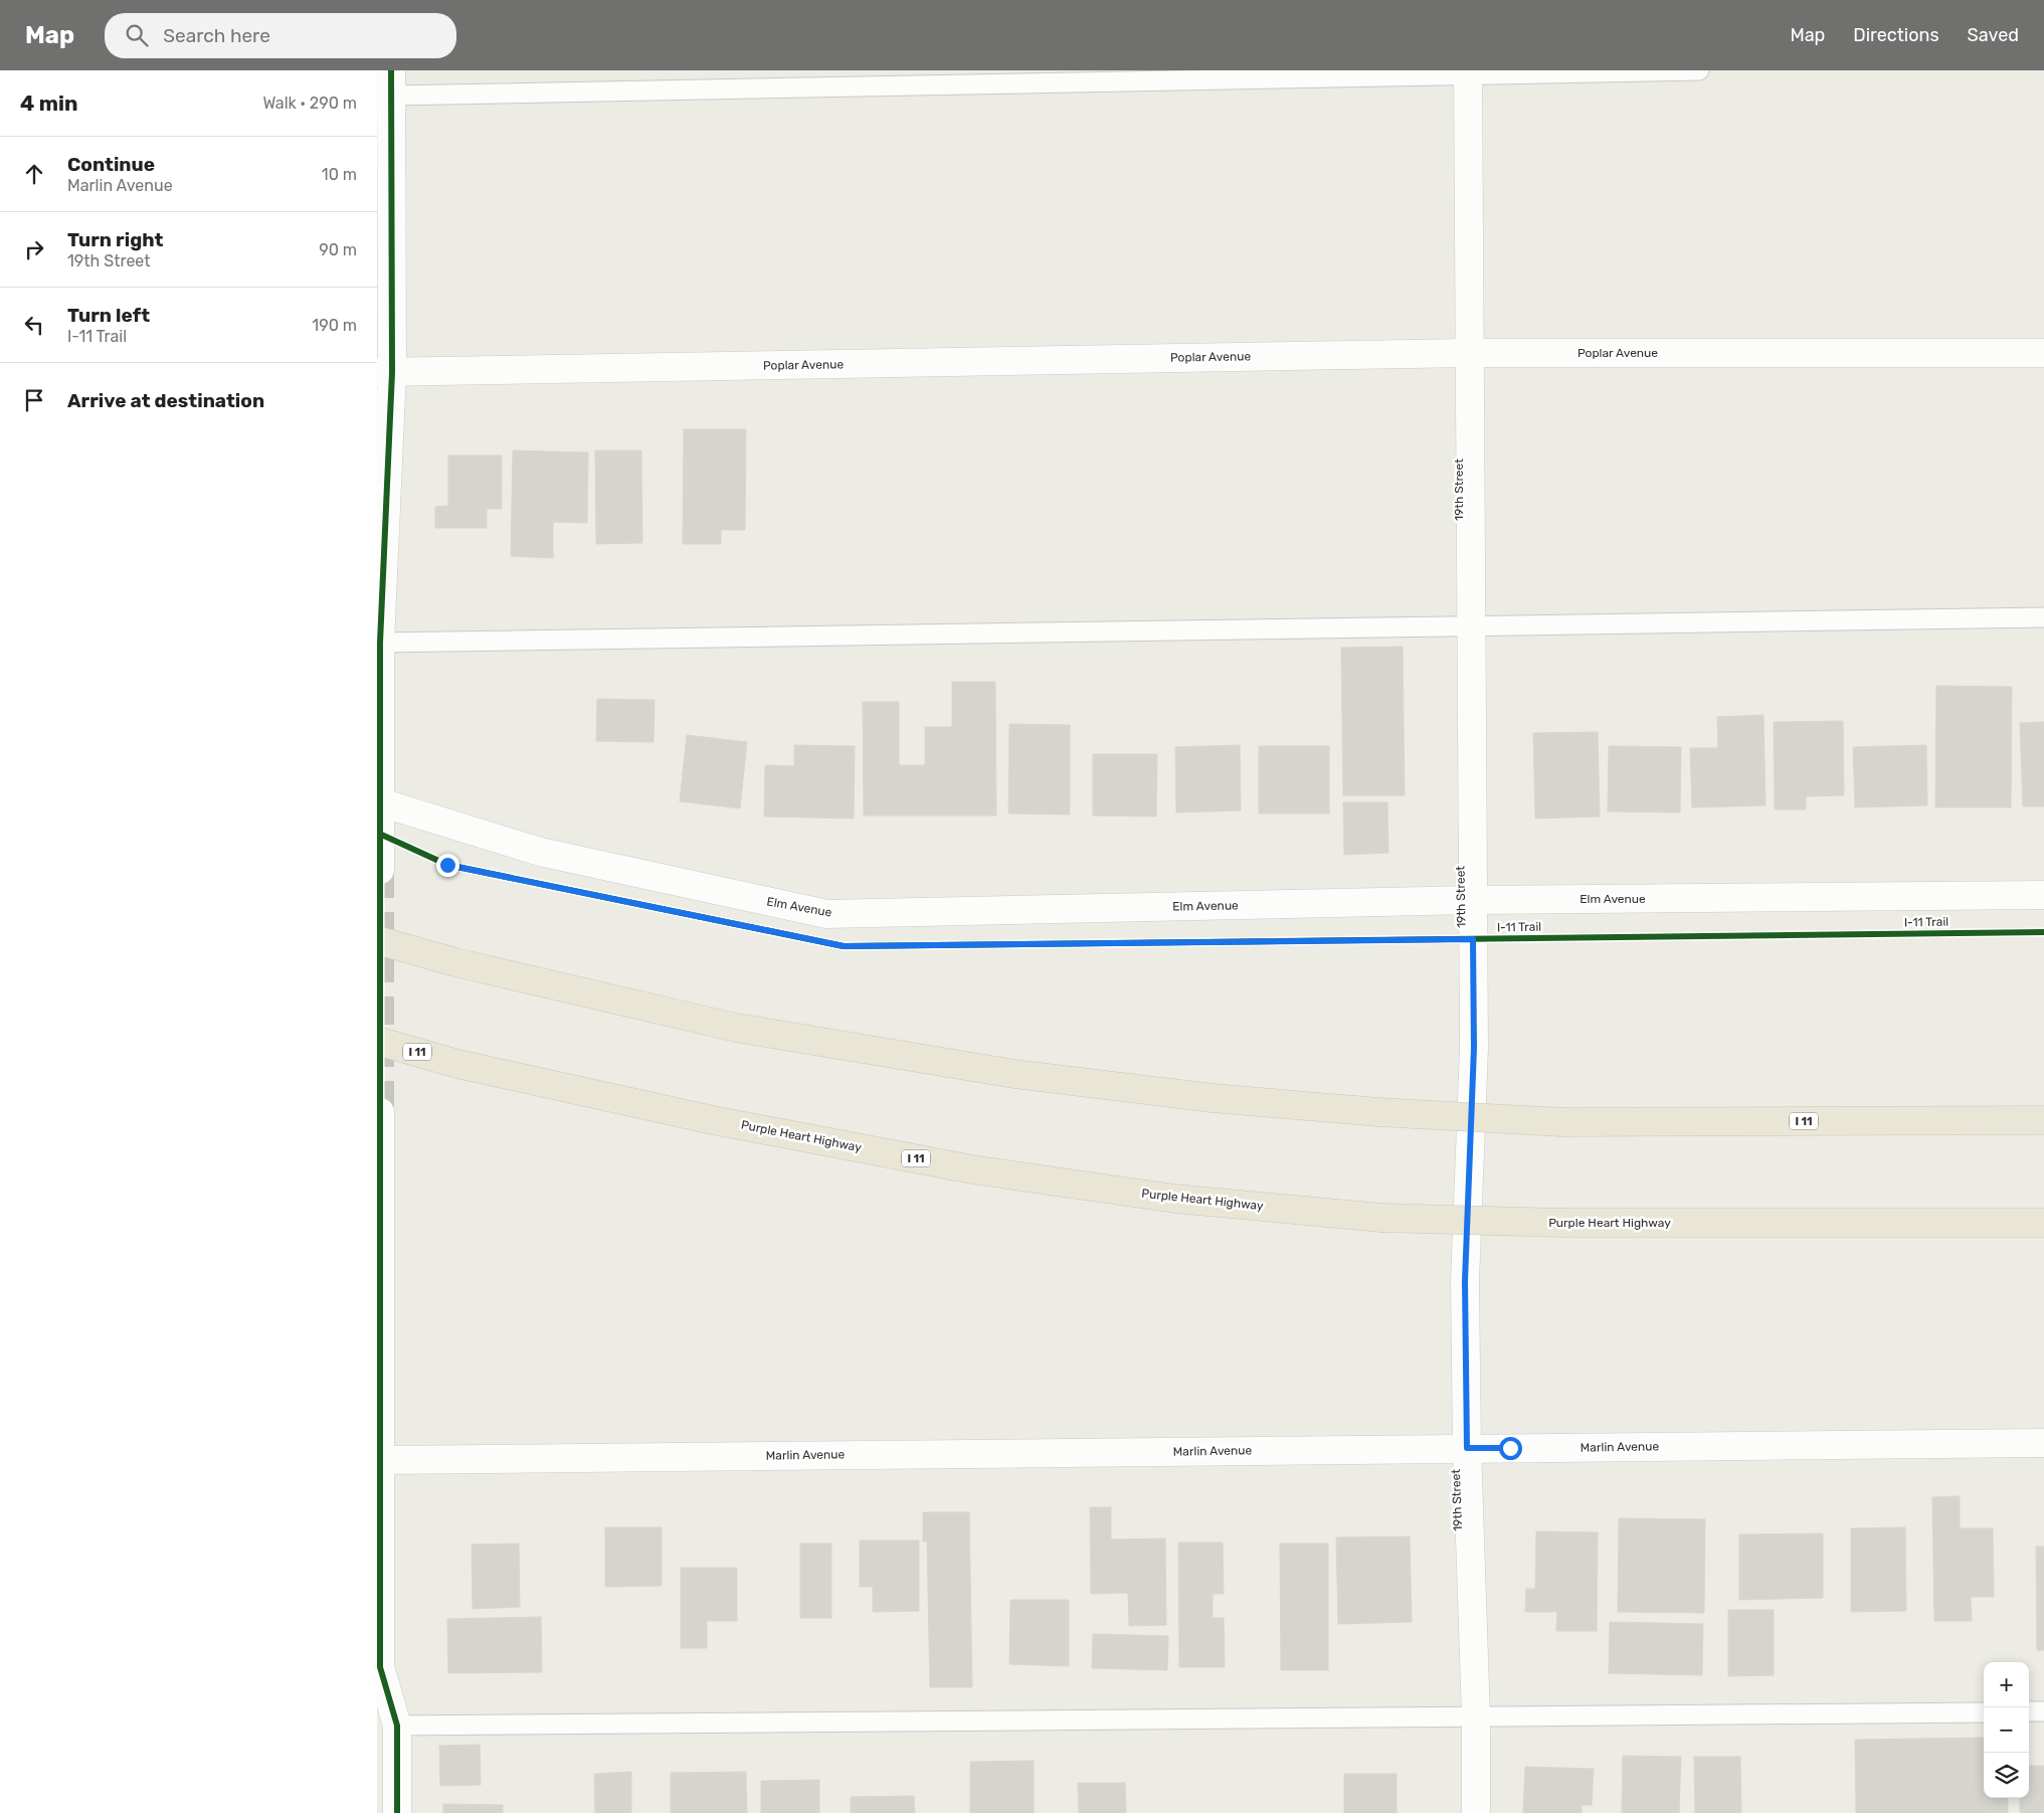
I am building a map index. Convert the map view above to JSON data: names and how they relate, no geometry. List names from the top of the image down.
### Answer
{
  "streets": {
    "highway": ["I 11", "Purple Heart Highway"],
    "street": [
      "Poplar Avenue",
      "19th Street",
      "Elm Avenue",
      "Marlin Avenue"
    ],
    "cycle path": ["I-11 Trail"]
  },
  "crossings": [
    ["Poplar Avenue", "19th Street"],
    ["19th Street", "Elm Avenue"],
    ["19th Street", "Marlin Avenue"]
  ],
  "page": {
    "header": "Map",
    "search": "Search here",
    "nav": ["Map", "Directions", "Saved"],
    "heading": ["4 min", "Walk · 290 m"],
    "list": [
      ["Continue", "Marlin Avenue", "10 m"],
      ["Turn right", "19th Street", "90 m"],
      ["Turn left", "I-11 Trail", "190 m"],
      "Arrive at destination"
    ],
    "map_buttons": ["+", "−"]
  }
}
